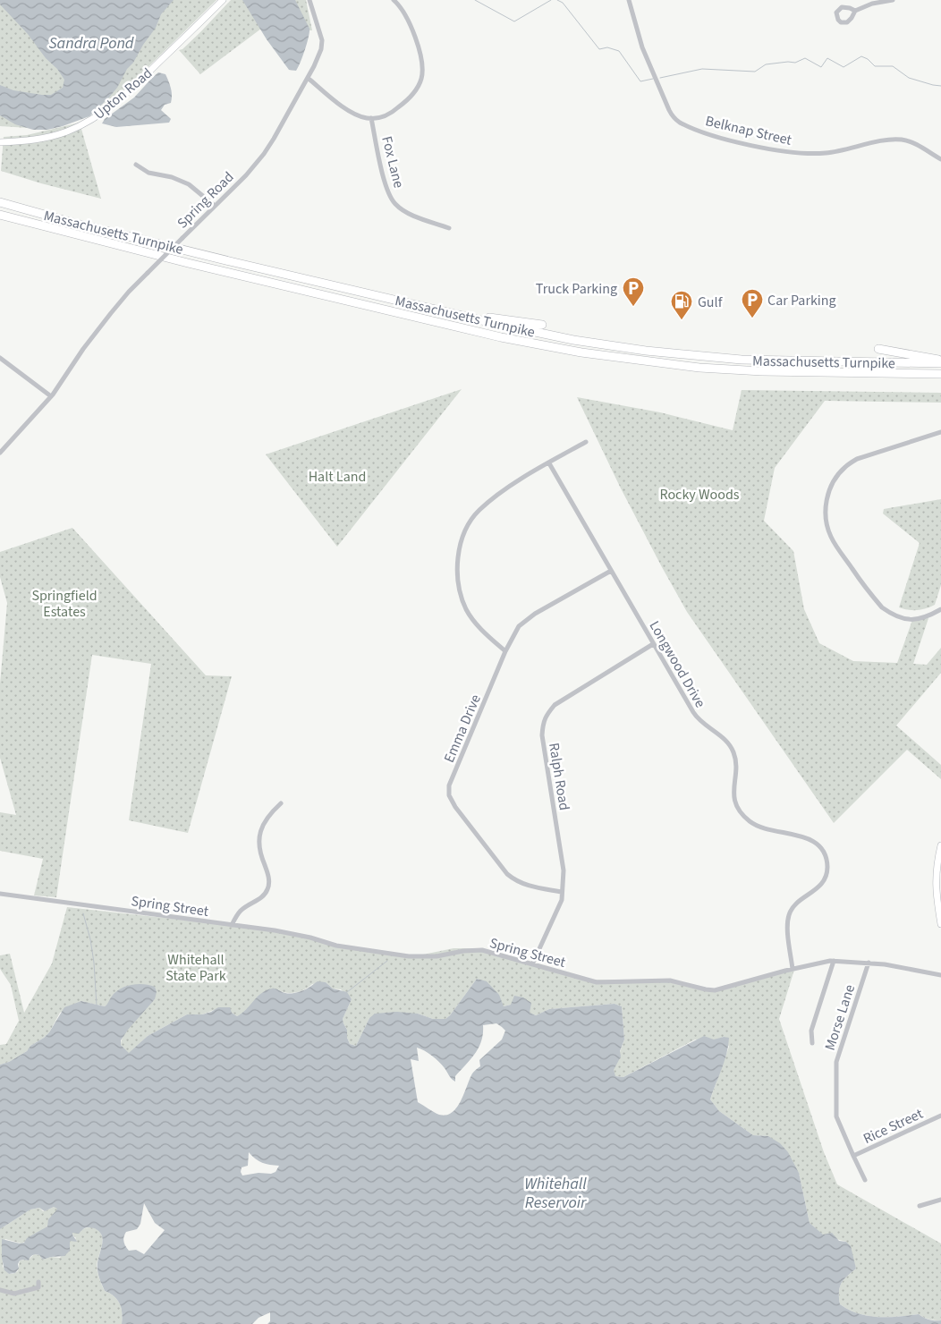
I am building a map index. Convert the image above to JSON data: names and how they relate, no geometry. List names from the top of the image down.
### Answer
{
  "streets": {
    "highway": ["Massachusetts Turnpike"],
    "main road": ["Upton Road"],
    "street": [
      "Belknap Street",
      "Fox Lane",
      "Spring Road",
      "Longwood Drive",
      "Emma Drive",
      "Ralph Road",
      "Spring Street",
      "Morse Lane",
      "Rice Street"
    ]
  },
  "crossings": [
    ["Longwood Drive", "Emma Drive"],
    ["Longwood Drive", "Ralph Road"],
    ["Longwood Drive", "Spring Street"],
    ["Emma Drive", "Ralph Road"],
    ["Ralph Road", "Spring Street"],
    ["Spring Street", "Morse Lane"],
    ["Morse Lane", "Rice Street"]
  ],
  "water": ["Sandra Pond", "Whitehall Reservoir"],
  "parks": [
    "Halt Land",
    "Rocky Woods",
    "Springfield Estates",
    "Whitehall State Park"
  ],
  "places": {
    "parking": ["Truck Parking", "Car Parking"],
    "fuel station": ["Gulf"]
  }
}
